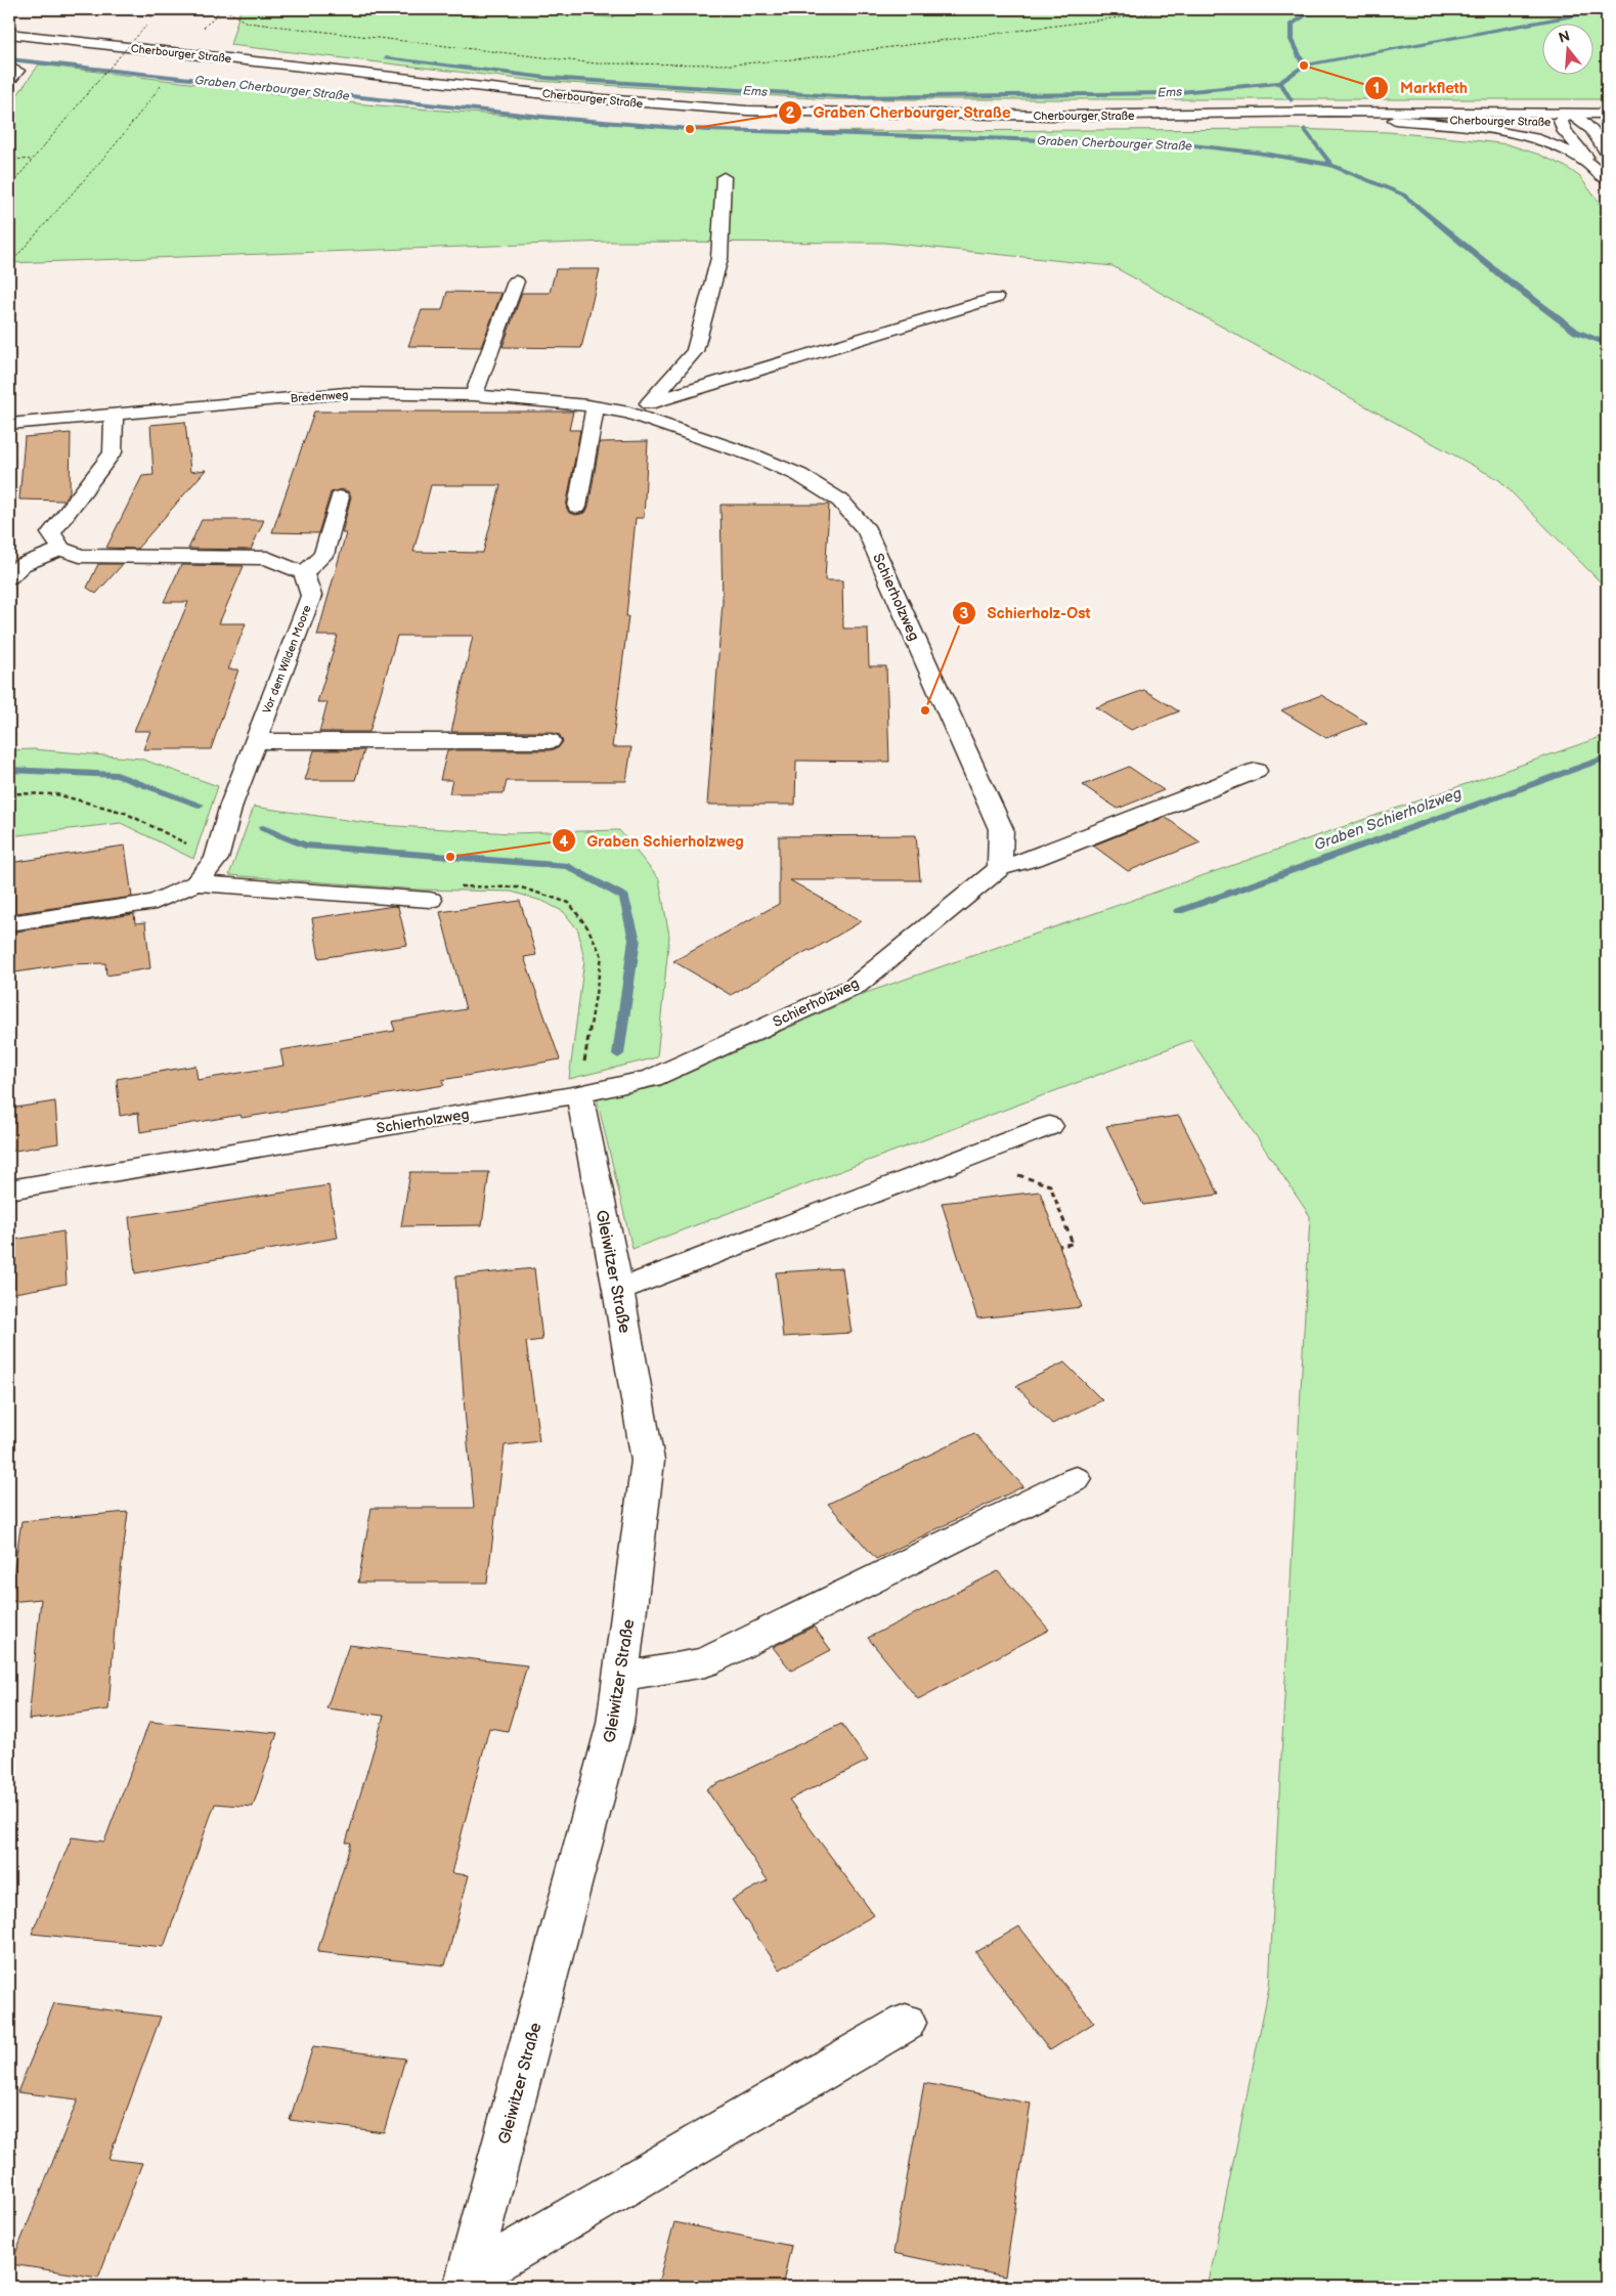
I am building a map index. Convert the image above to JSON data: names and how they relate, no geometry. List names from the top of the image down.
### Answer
{
  "streets": {
    "main road": [
      "Cherbourger Straße",
      "Bredenweg",
      "Schierholzweg",
      "Vor dem Wilden Moore",
      "Gleiwitzer Straße"
    ]
  },
  "crossings": [
    ["Bredenweg", "Schierholzweg"],
    ["Schierholzweg", "Gleiwitzer Straße"]
  ],
  "water": ["Graben Cherbourger Straße", "Ems", "Graben Schierholzweg"],
  "places": [
    "Markfleth",
    "Graben Cherbourger Straße",
    "Schierholz-Ost",
    "Graben Schierholzweg"
  ],
  "north": "top"
}
